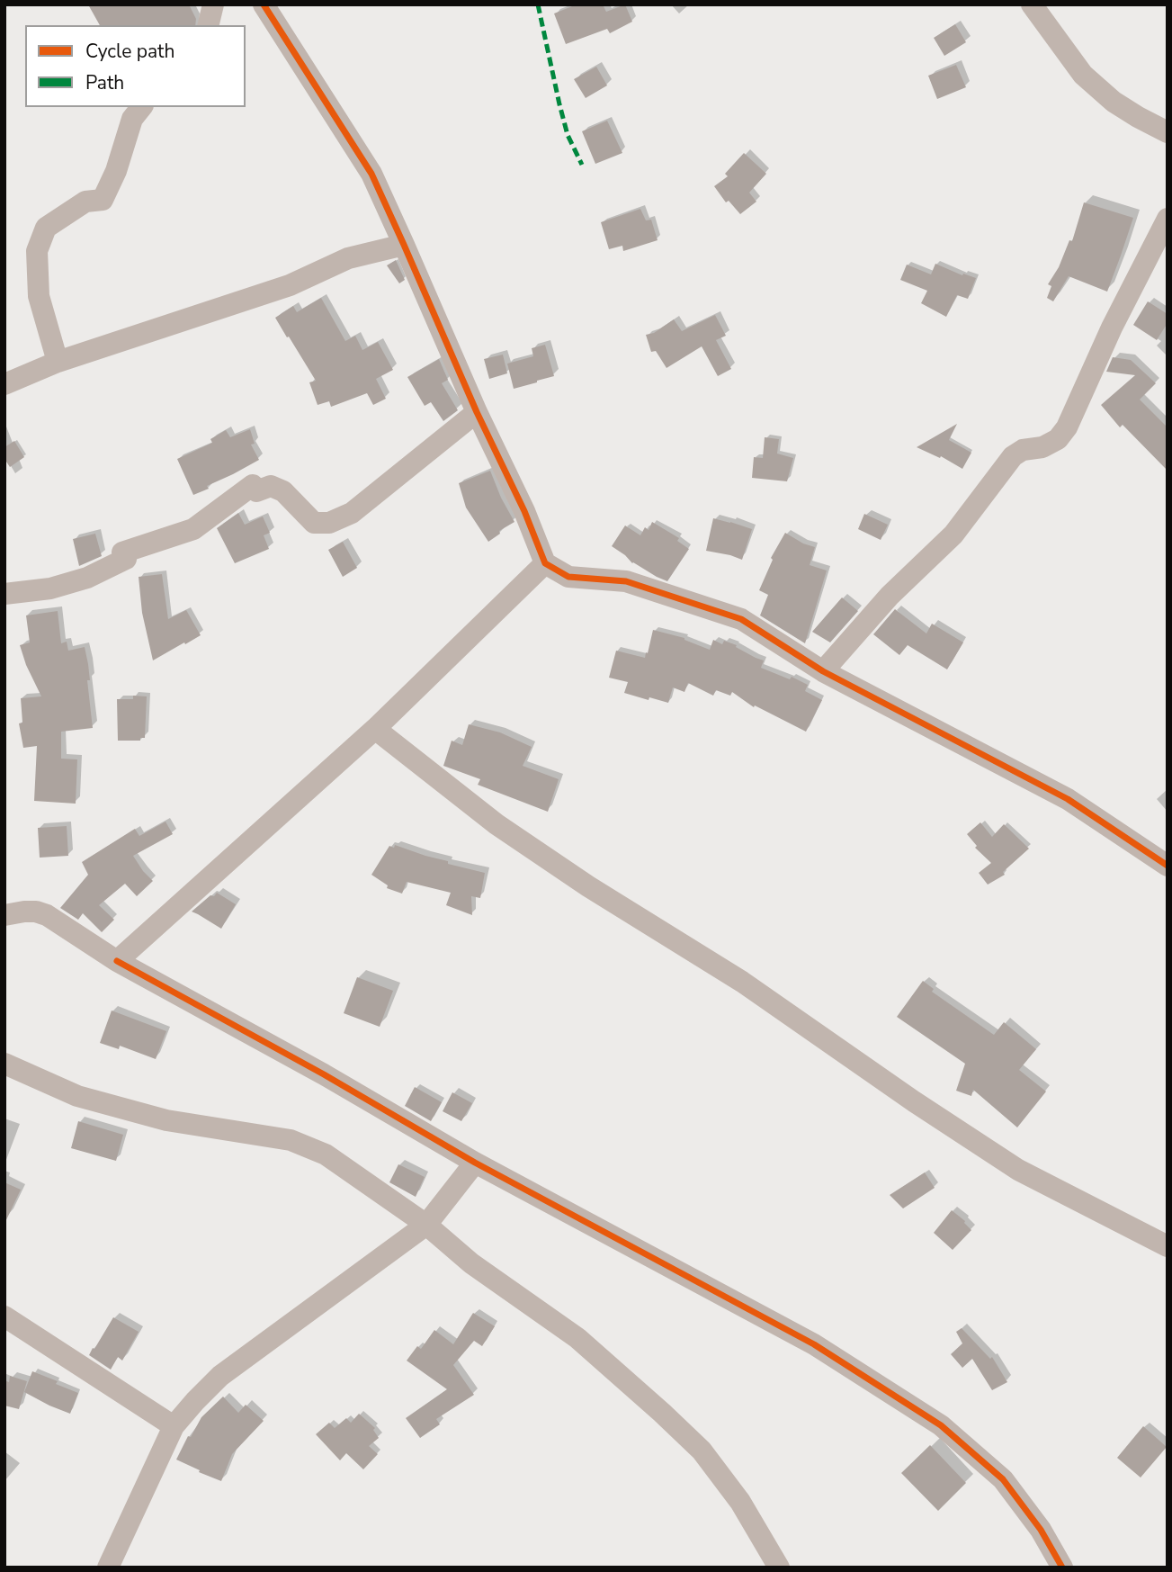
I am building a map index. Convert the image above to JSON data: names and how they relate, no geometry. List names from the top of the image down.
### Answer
{
  "legend": ["Cycle path", "Path"]
}
